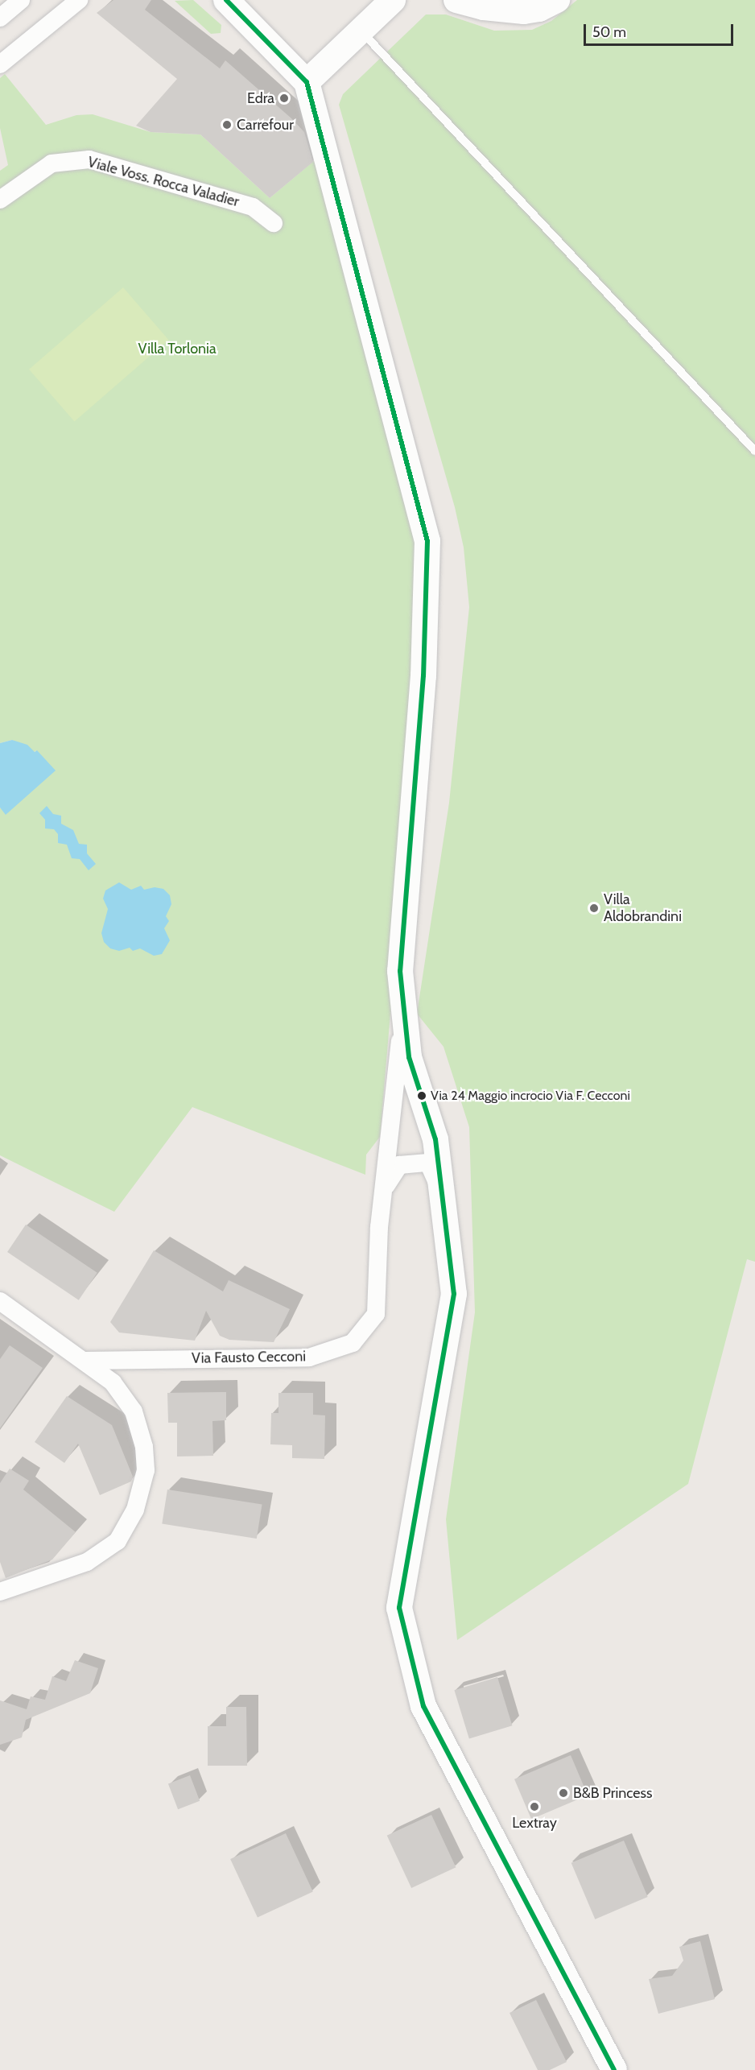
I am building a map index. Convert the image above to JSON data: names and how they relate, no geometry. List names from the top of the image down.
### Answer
{
  "streets": {
    "street": ["Viale Voss. Rocca Valadier", "Via Fausto Cecconi"]
  },
  "parks": ["Villa Torlonia"],
  "places": [
    "Edra",
    "Carrefour",
    "Villa Aldobrandini",
    "Via 24 Maggio incrocio Via F. Cecconi",
    "B&B Princess",
    "Lextray"
  ],
  "scale_bar": "50 m"
}
